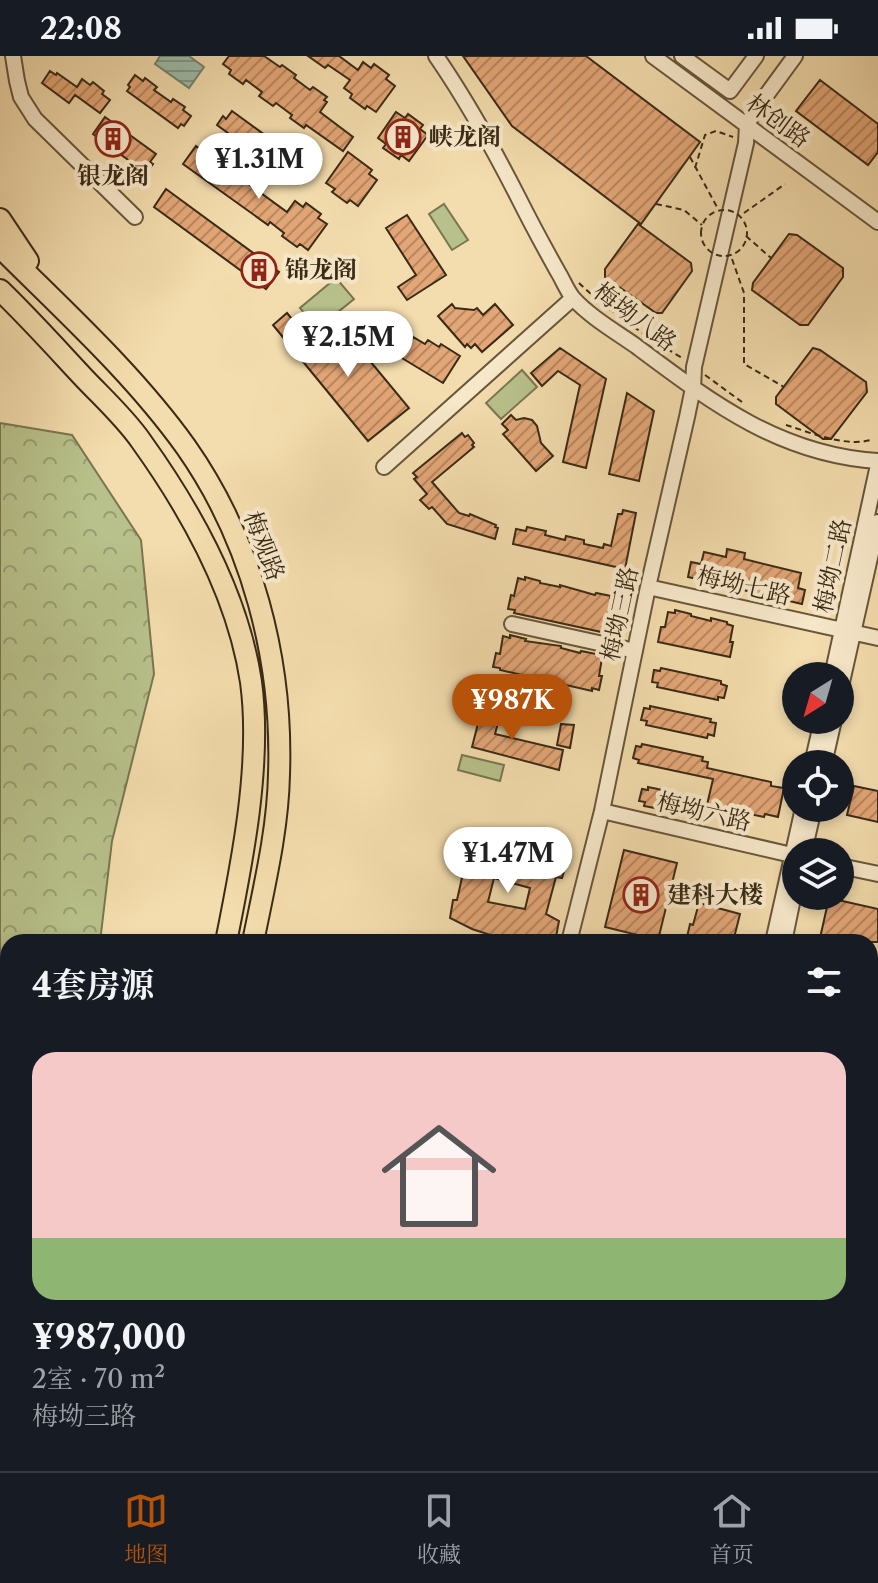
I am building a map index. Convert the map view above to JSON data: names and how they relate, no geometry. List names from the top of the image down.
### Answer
{
  "streets": {
    "highway": ["梅观路"],
    "street": [
      "林创路",
      "梅坳八路",
      "梅坳二路",
      "梅坳七路",
      "梅坳三路",
      "梅坳六路"
    ]
  },
  "crossings": [
    ["林创路", "梅坳三路"],
    ["梅坳八路", "梅坳二路"],
    ["梅坳八路", "梅坳三路"],
    ["梅坳二路", "梅坳七路"],
    ["梅坳七路", "梅坳三路"],
    ["梅坳三路", "梅坳六路"]
  ],
  "places": {
    "building": [
      "峡龙阁",
      "银龙阁",
      "锦龙阁",
      "建科大楼"
    ]
  },
  "north": "bottom left",
  "page": {
    "status": "22:08",
    "price": [
      "¥1.31M",
      "¥2.15M",
      "¥987K",
      "¥1.47M"
    ],
    "heading": "4套房源",
    "list": [
      {
        "name": "¥987,000",
        "note": "2室 · 70 m² · 梅坳三路"
      }
    ],
    "tabs": ["地图", "收藏", "首页"]
  }
}
